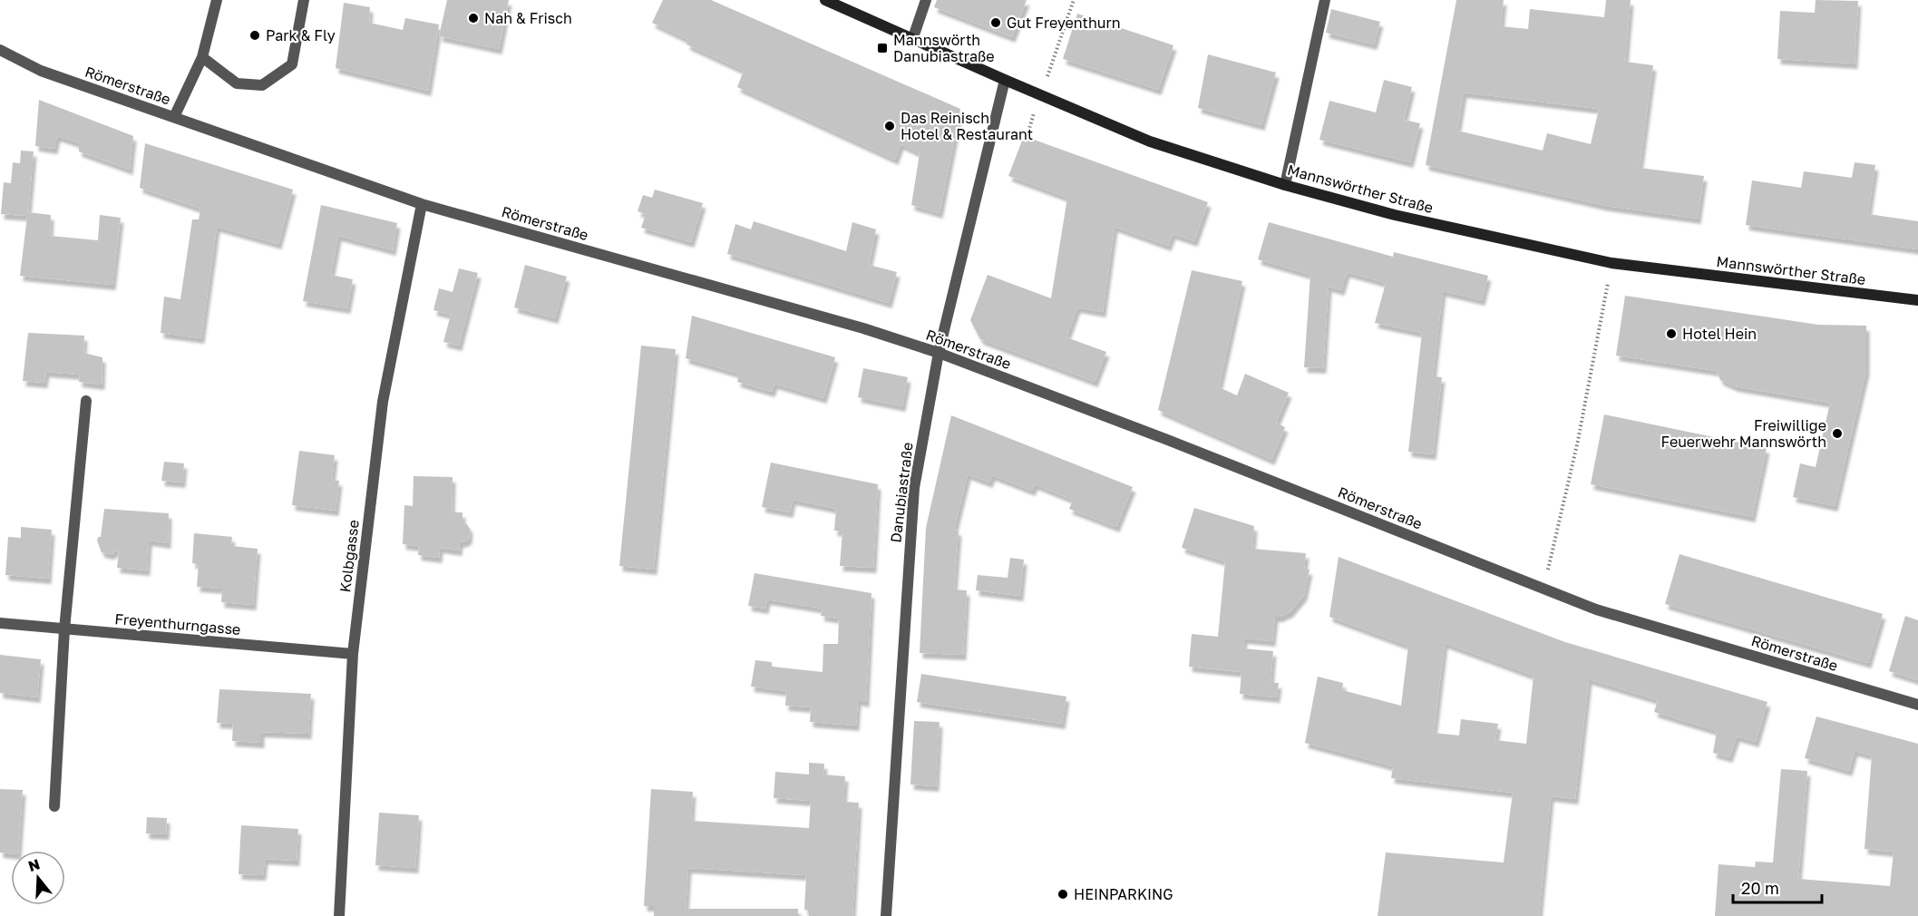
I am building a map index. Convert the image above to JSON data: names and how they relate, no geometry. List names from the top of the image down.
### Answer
{
  "streets": {
    "main road": ["Mannswörther Straße"],
    "street": [
      "Römerstraße",
      "Danubiastraße",
      "Kolbgasse",
      "Freyenthurngasse"
    ]
  },
  "crossings": [
    ["Römerstraße", "Danubiastraße"],
    ["Römerstraße", "Kolbgasse"],
    ["Mannswörther Straße", "Danubiastraße"],
    ["Kolbgasse", "Freyenthurngasse"]
  ],
  "places": {
    "other": [
      "Nah & Frisch",
      "Gut Freyenthurn",
      "Park & Fly",
      "Das Reinisch Hotel & Restaurant",
      "Hotel Hein",
      "Freiwillige Feuerwehr Mannswörth",
      "HEINPARKING"
    ],
    "transit": ["Mannswörth Danubiastraße"]
  },
  "scale_bar": "20 m",
  "north": "top"
}
